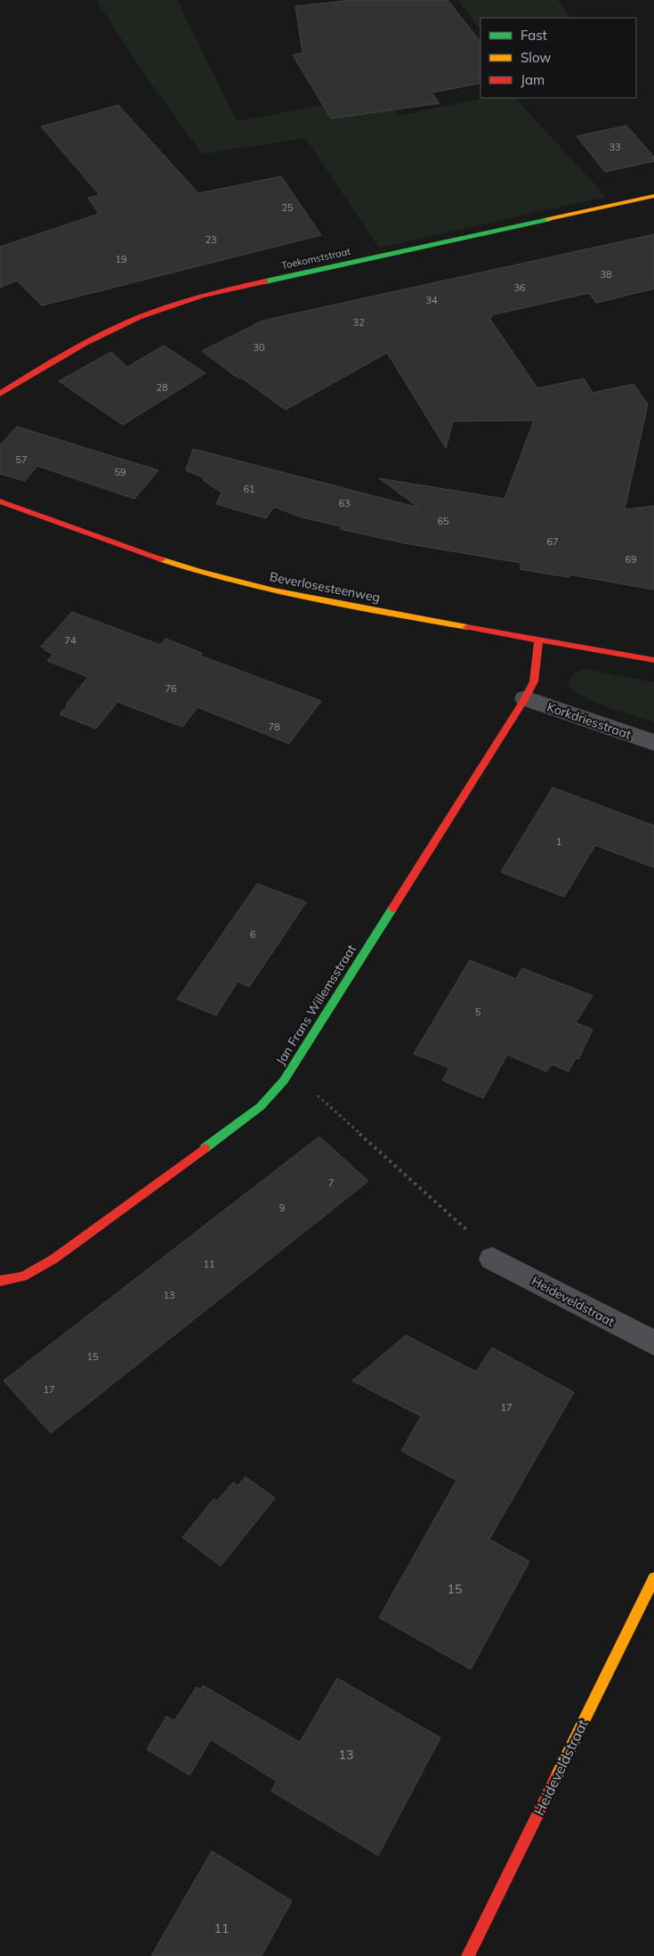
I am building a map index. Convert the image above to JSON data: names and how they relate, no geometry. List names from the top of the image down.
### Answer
{
  "streets": {
    "street": [
      "Toekomststraat",
      "Beverlosesteenweg",
      "Korkdriesstraat",
      "Jan Frans Willemsstraat",
      "Heideveldstraat"
    ]
  },
  "crossings": [
    ["Beverlosesteenweg", "Jan Frans Willemsstraat"],
    ["Korkdriesstraat", "Jan Frans Willemsstraat"]
  ],
  "house_numbers": [
    "33",
    "25",
    "23",
    "19",
    "38",
    "36",
    "34",
    "32",
    "30",
    "28",
    "57",
    "59",
    "61",
    "63",
    "65",
    "67",
    "69",
    "74",
    "76",
    "78",
    "1",
    "6",
    "5",
    "7",
    "9",
    "11",
    "13",
    "15",
    "17",
    "17",
    "15",
    "13",
    "11"
  ],
  "legend": ["Fast", "Slow", "Jam"]
}
